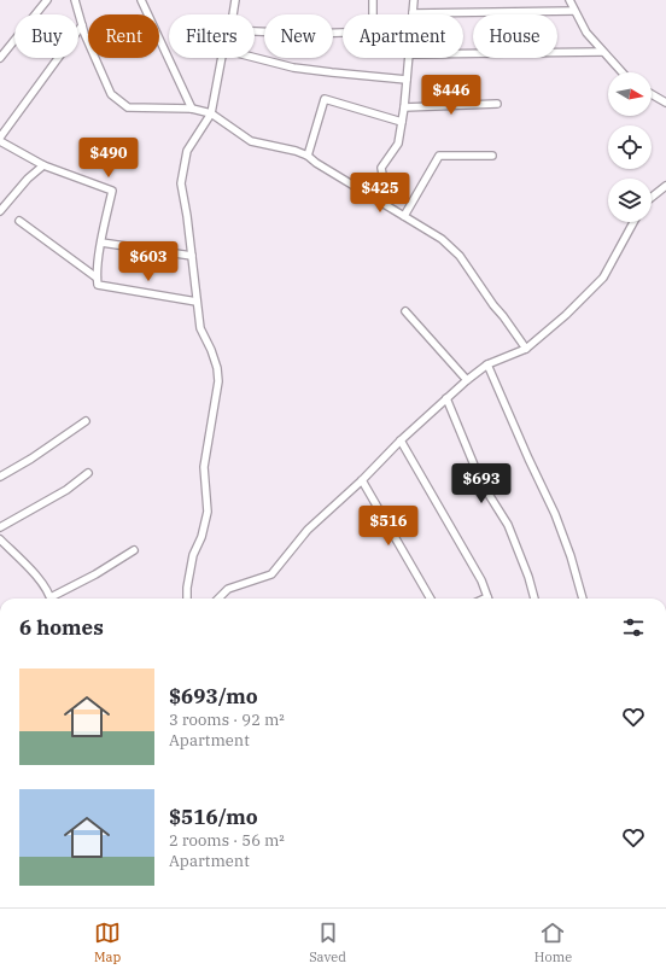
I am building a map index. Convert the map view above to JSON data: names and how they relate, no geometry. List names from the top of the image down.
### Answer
{
  "north": "right",
  "page": {
    "chip": [
      "Buy",
      "Rent",
      "Filters",
      "New",
      "Apartment",
      "House"
    ],
    "price": [
      "$446",
      "$490",
      "$425",
      "$603",
      "$693",
      "$516"
    ],
    "heading": "6 homes",
    "list": [
      {
        "name": "$693/mo",
        "note": "3 rooms · 92 m² · Apartment"
      },
      {
        "name": "$516/mo",
        "note": "2 rooms · 56 m² · Apartment"
      }
    ],
    "tabs": ["Map", "Saved", "Home"]
  }
}
